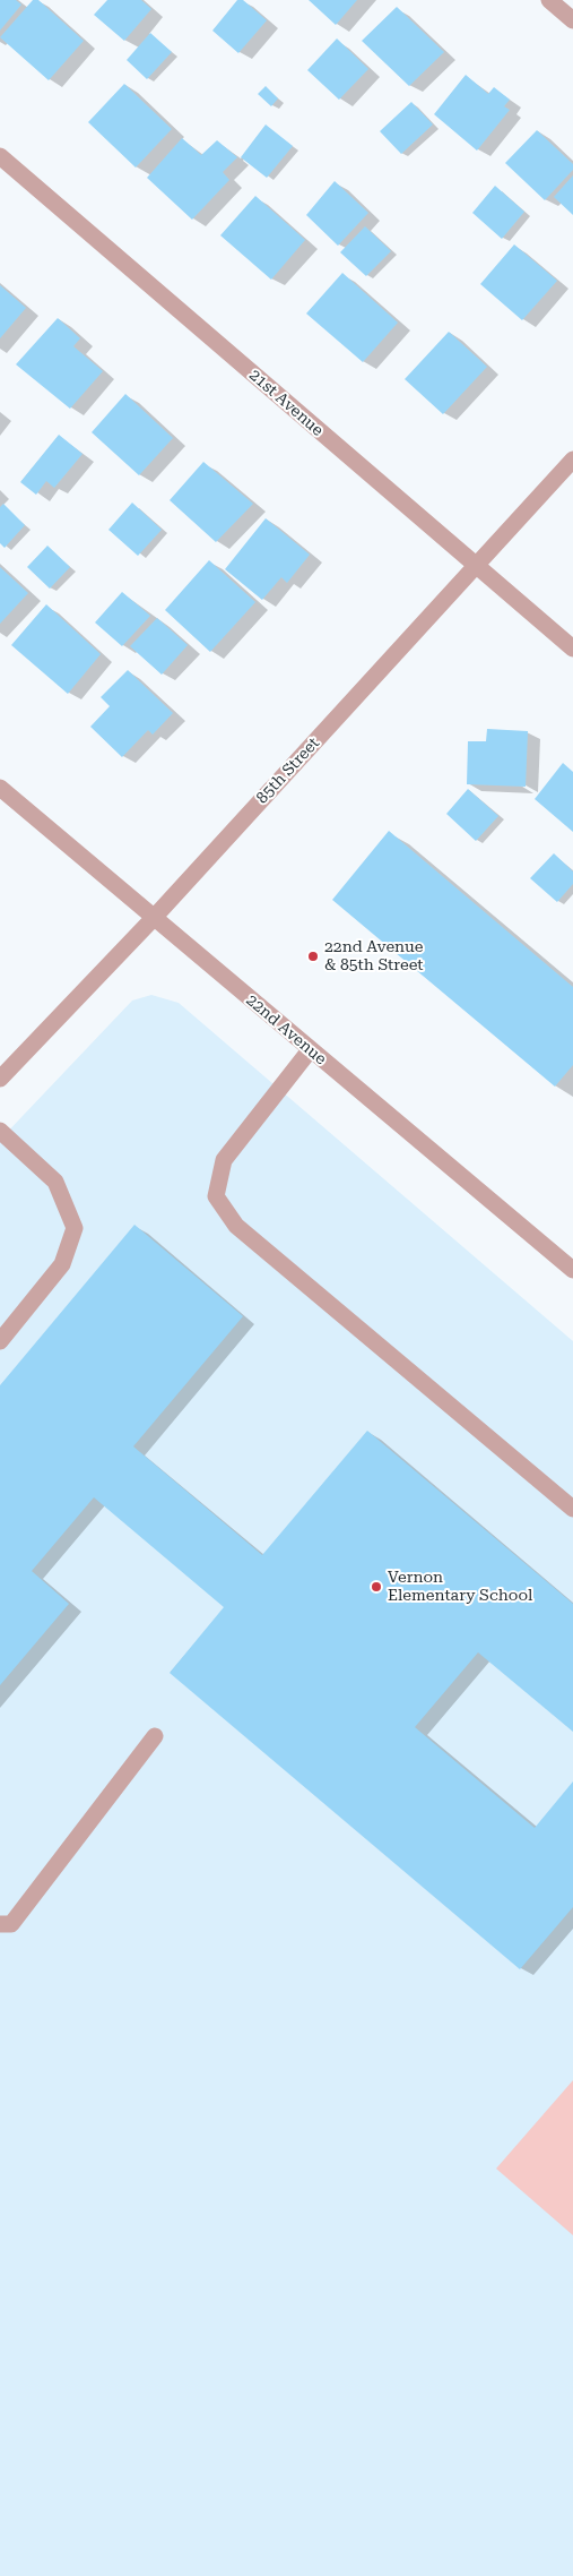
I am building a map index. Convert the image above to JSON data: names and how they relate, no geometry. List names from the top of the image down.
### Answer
{
  "streets": {
    "street": ["21st Avenue", "85th Street", "22nd Avenue"]
  },
  "crossings": [
    ["21st Avenue", "85th Street"],
    ["85th Street", "22nd Avenue"]
  ],
  "places": ["22nd Avenue & 85th Street", "Vernon Elementary School"]
}
